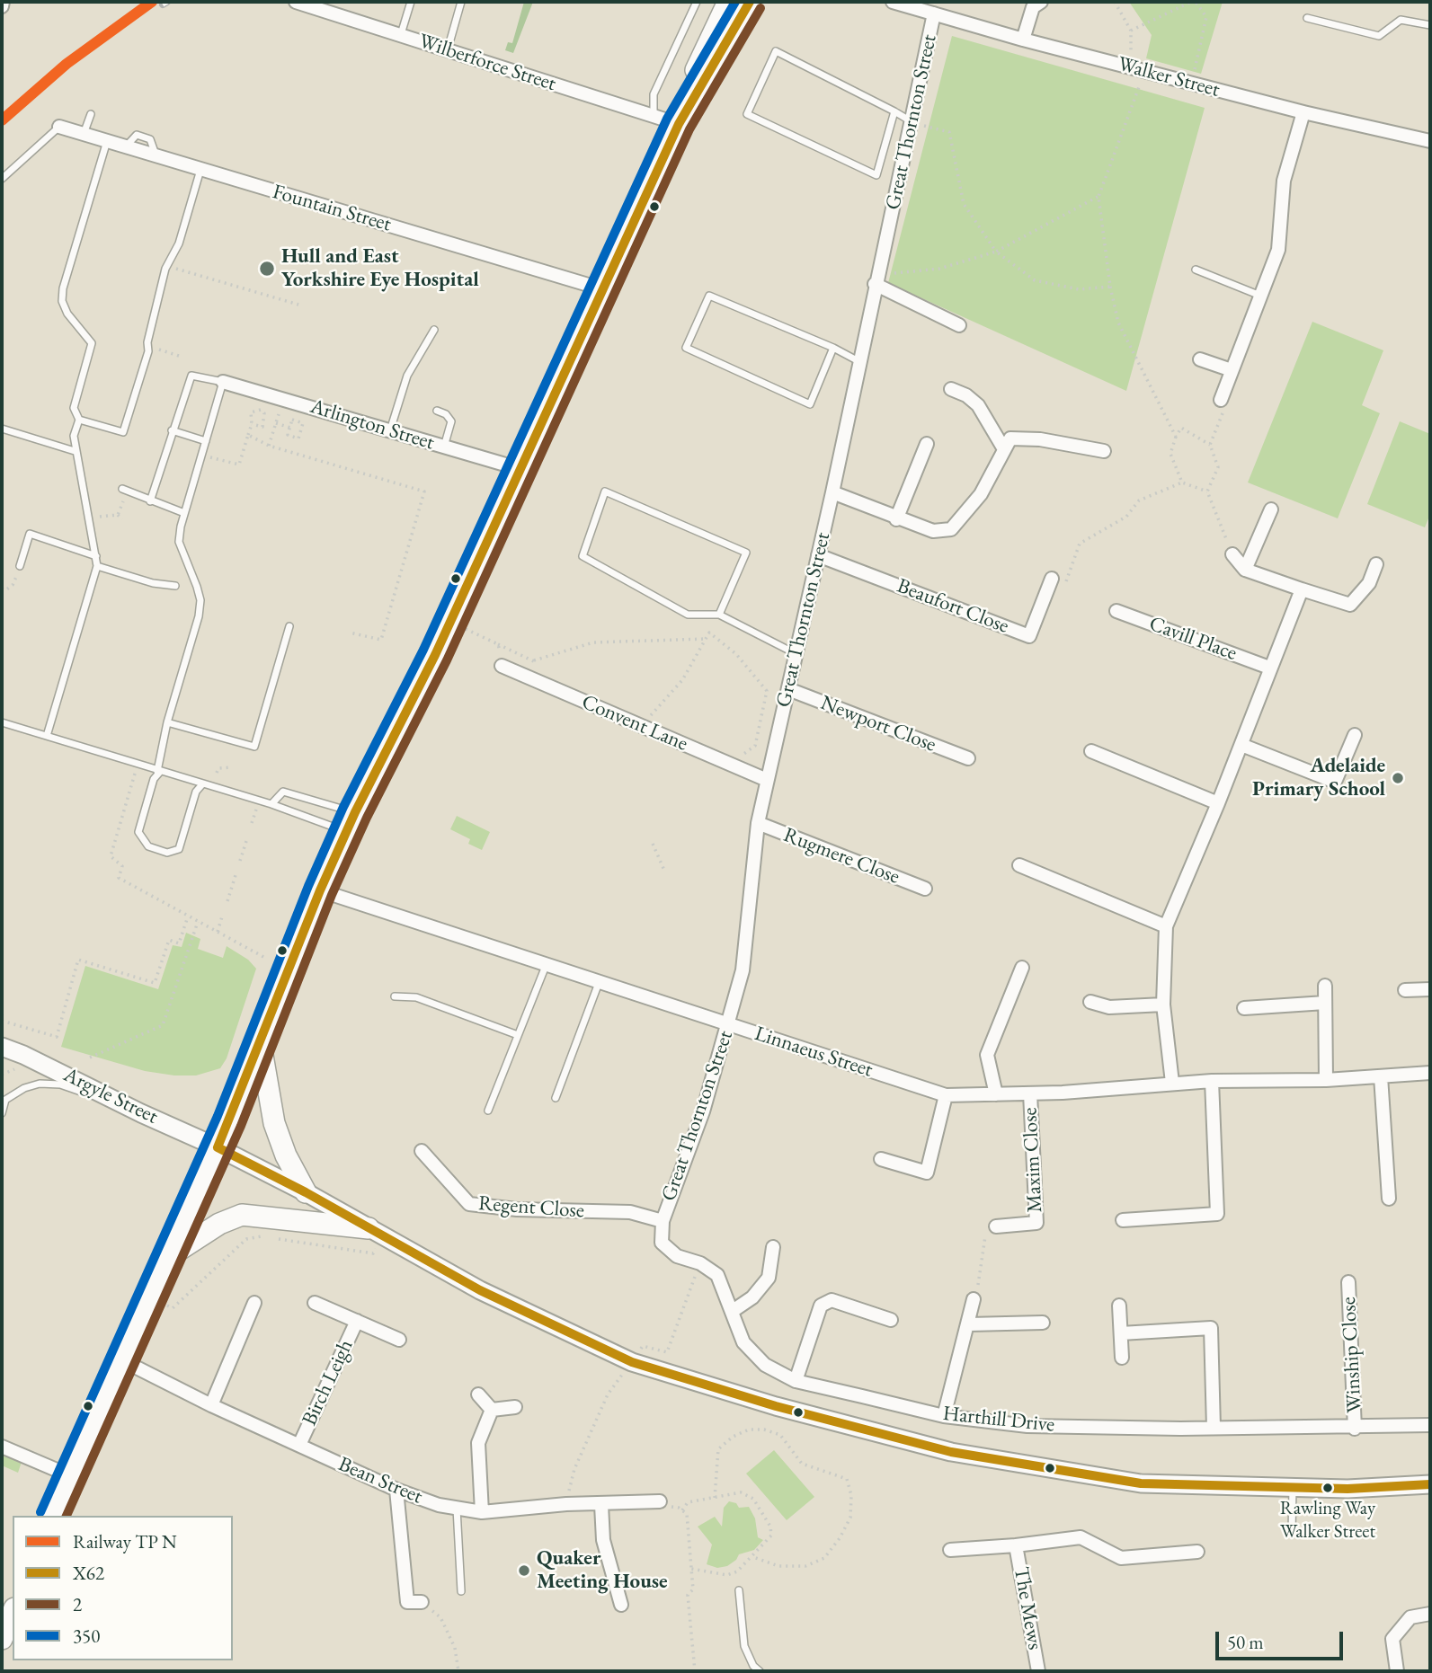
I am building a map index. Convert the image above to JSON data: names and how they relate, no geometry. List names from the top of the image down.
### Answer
{
  "streets": {
    "street": [
      "Wilberforce Street",
      "Walker Street",
      "Great Thornton Street",
      "Fountain Street",
      "Arlington Street",
      "Beaufort Close",
      "Cavill Place",
      "Convent Lane",
      "Newport Close",
      "Rugmere Close",
      "Linnaeus Street",
      "Argyle Street",
      "Maxim Close",
      "Regent Close",
      "Winship Close",
      "Birch Leigh",
      "Harthill Drive",
      "Bean Street",
      "The Mews"
    ]
  },
  "crossings": [
    ["Walker Street", "Great Thornton Street"],
    ["Great Thornton Street", "Beaufort Close"],
    ["Great Thornton Street", "Convent Lane"],
    ["Great Thornton Street", "Newport Close"],
    ["Great Thornton Street", "Rugmere Close"],
    ["Great Thornton Street", "Linnaeus Street"],
    ["Great Thornton Street", "Regent Close"],
    ["Great Thornton Street", "Harthill Drive"],
    ["Linnaeus Street", "Maxim Close"],
    ["Regent Close", "Harthill Drive"],
    ["Winship Close", "Harthill Drive"],
    ["Birch Leigh", "Bean Street"]
  ],
  "places": [
    "Hull and East Yorkshire Eye Hospital",
    "Adelaide Primary School",
    "Rawling Way Walker Street",
    "Quaker Meeting House"
  ],
  "lines": ["transit line X62", "transit line 350", "transit line 2"],
  "legend": [
    "Railway TP N",
    "X62",
    "2",
    "350"
  ],
  "scale_bar": "50 m"
}
